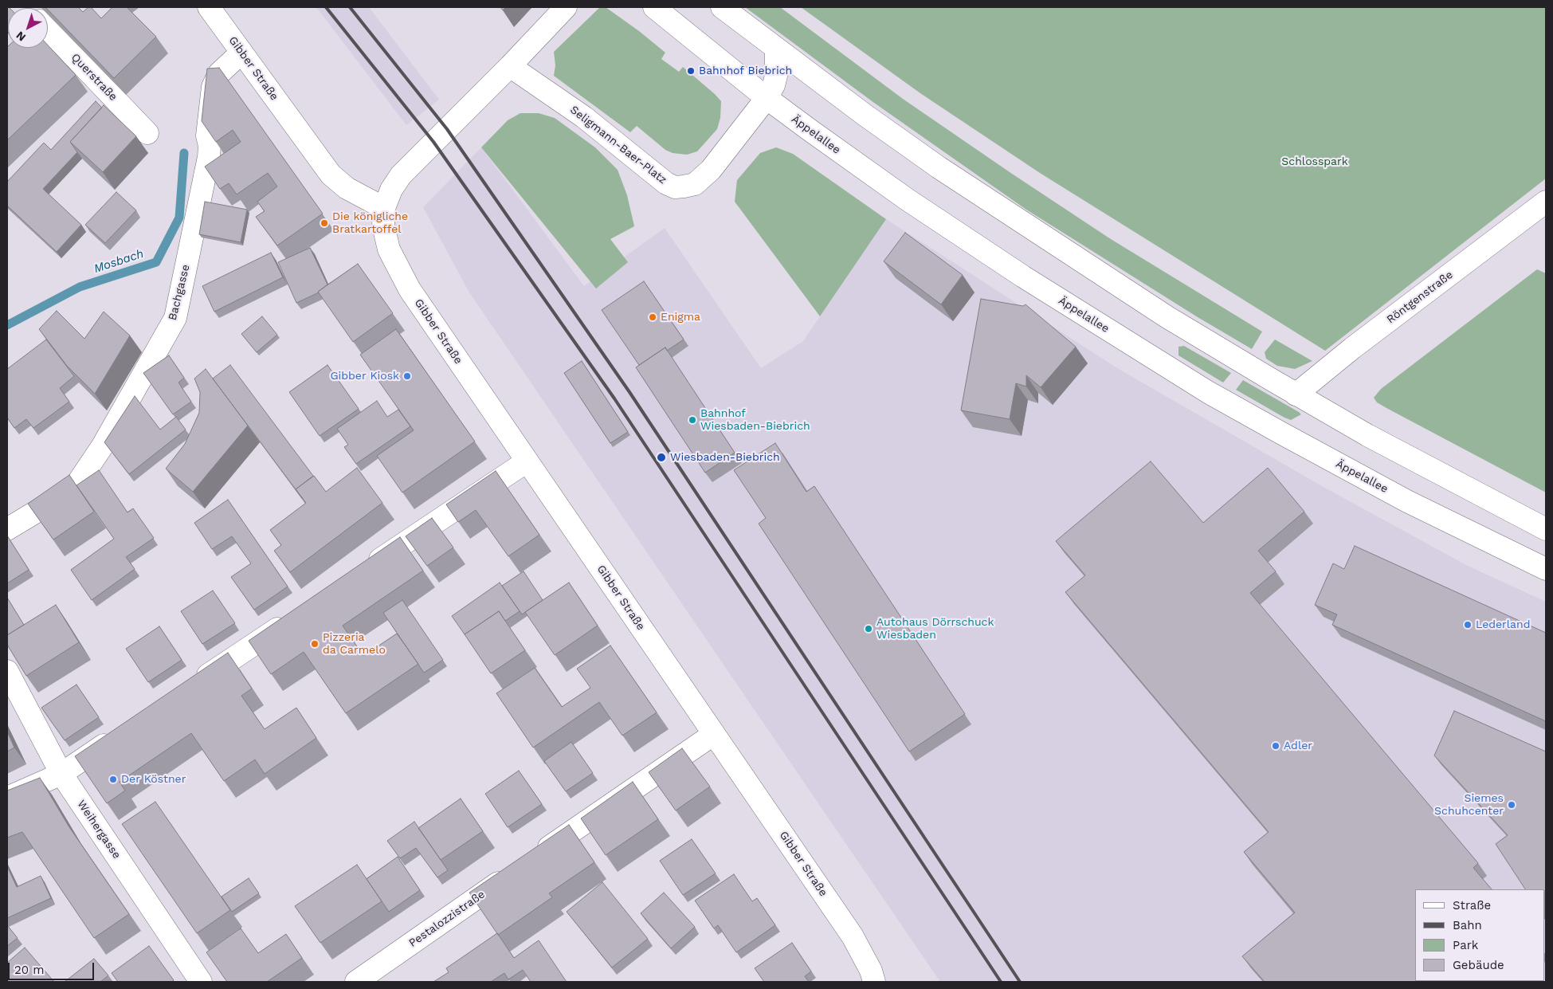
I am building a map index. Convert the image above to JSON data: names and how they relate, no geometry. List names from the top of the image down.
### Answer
{
  "streets": {
    "street": [
      "Gibber Straße",
      "Querstraße",
      "Äppelallee",
      "Seligmann-Baer-Platz",
      "Bachgasse",
      "Röntgenstraße",
      "Weihergasse",
      "Pestalozzistraße"
    ]
  },
  "crossings": [
    ["Gibber Straße", "Seligmann-Baer-Platz"],
    ["Gibber Straße", "Bachgasse"],
    ["Äppelallee", "Seligmann-Baer-Platz"]
  ],
  "water": ["Mosbach"],
  "parks": ["Schlosspark"],
  "places": [
    "Bahnhof Biebrich",
    "Die königliche Bratkartoffel",
    "Enigma",
    "Gibber Kiosk",
    "Bahnhof Wiesbaden-Biebrich",
    "Wiesbaden-Biebrich",
    "Lederland",
    "Autohaus Dörrschuck Wiesbaden",
    "Pizzeria da Carmelo",
    "Adler",
    "Der Köstner",
    "Siemes Schuhcenter"
  ],
  "legend": [
    "Straße",
    "Bahn",
    "Park",
    "Gebäude"
  ],
  "scale_bar": "20 m",
  "north": "bottom left"
}
